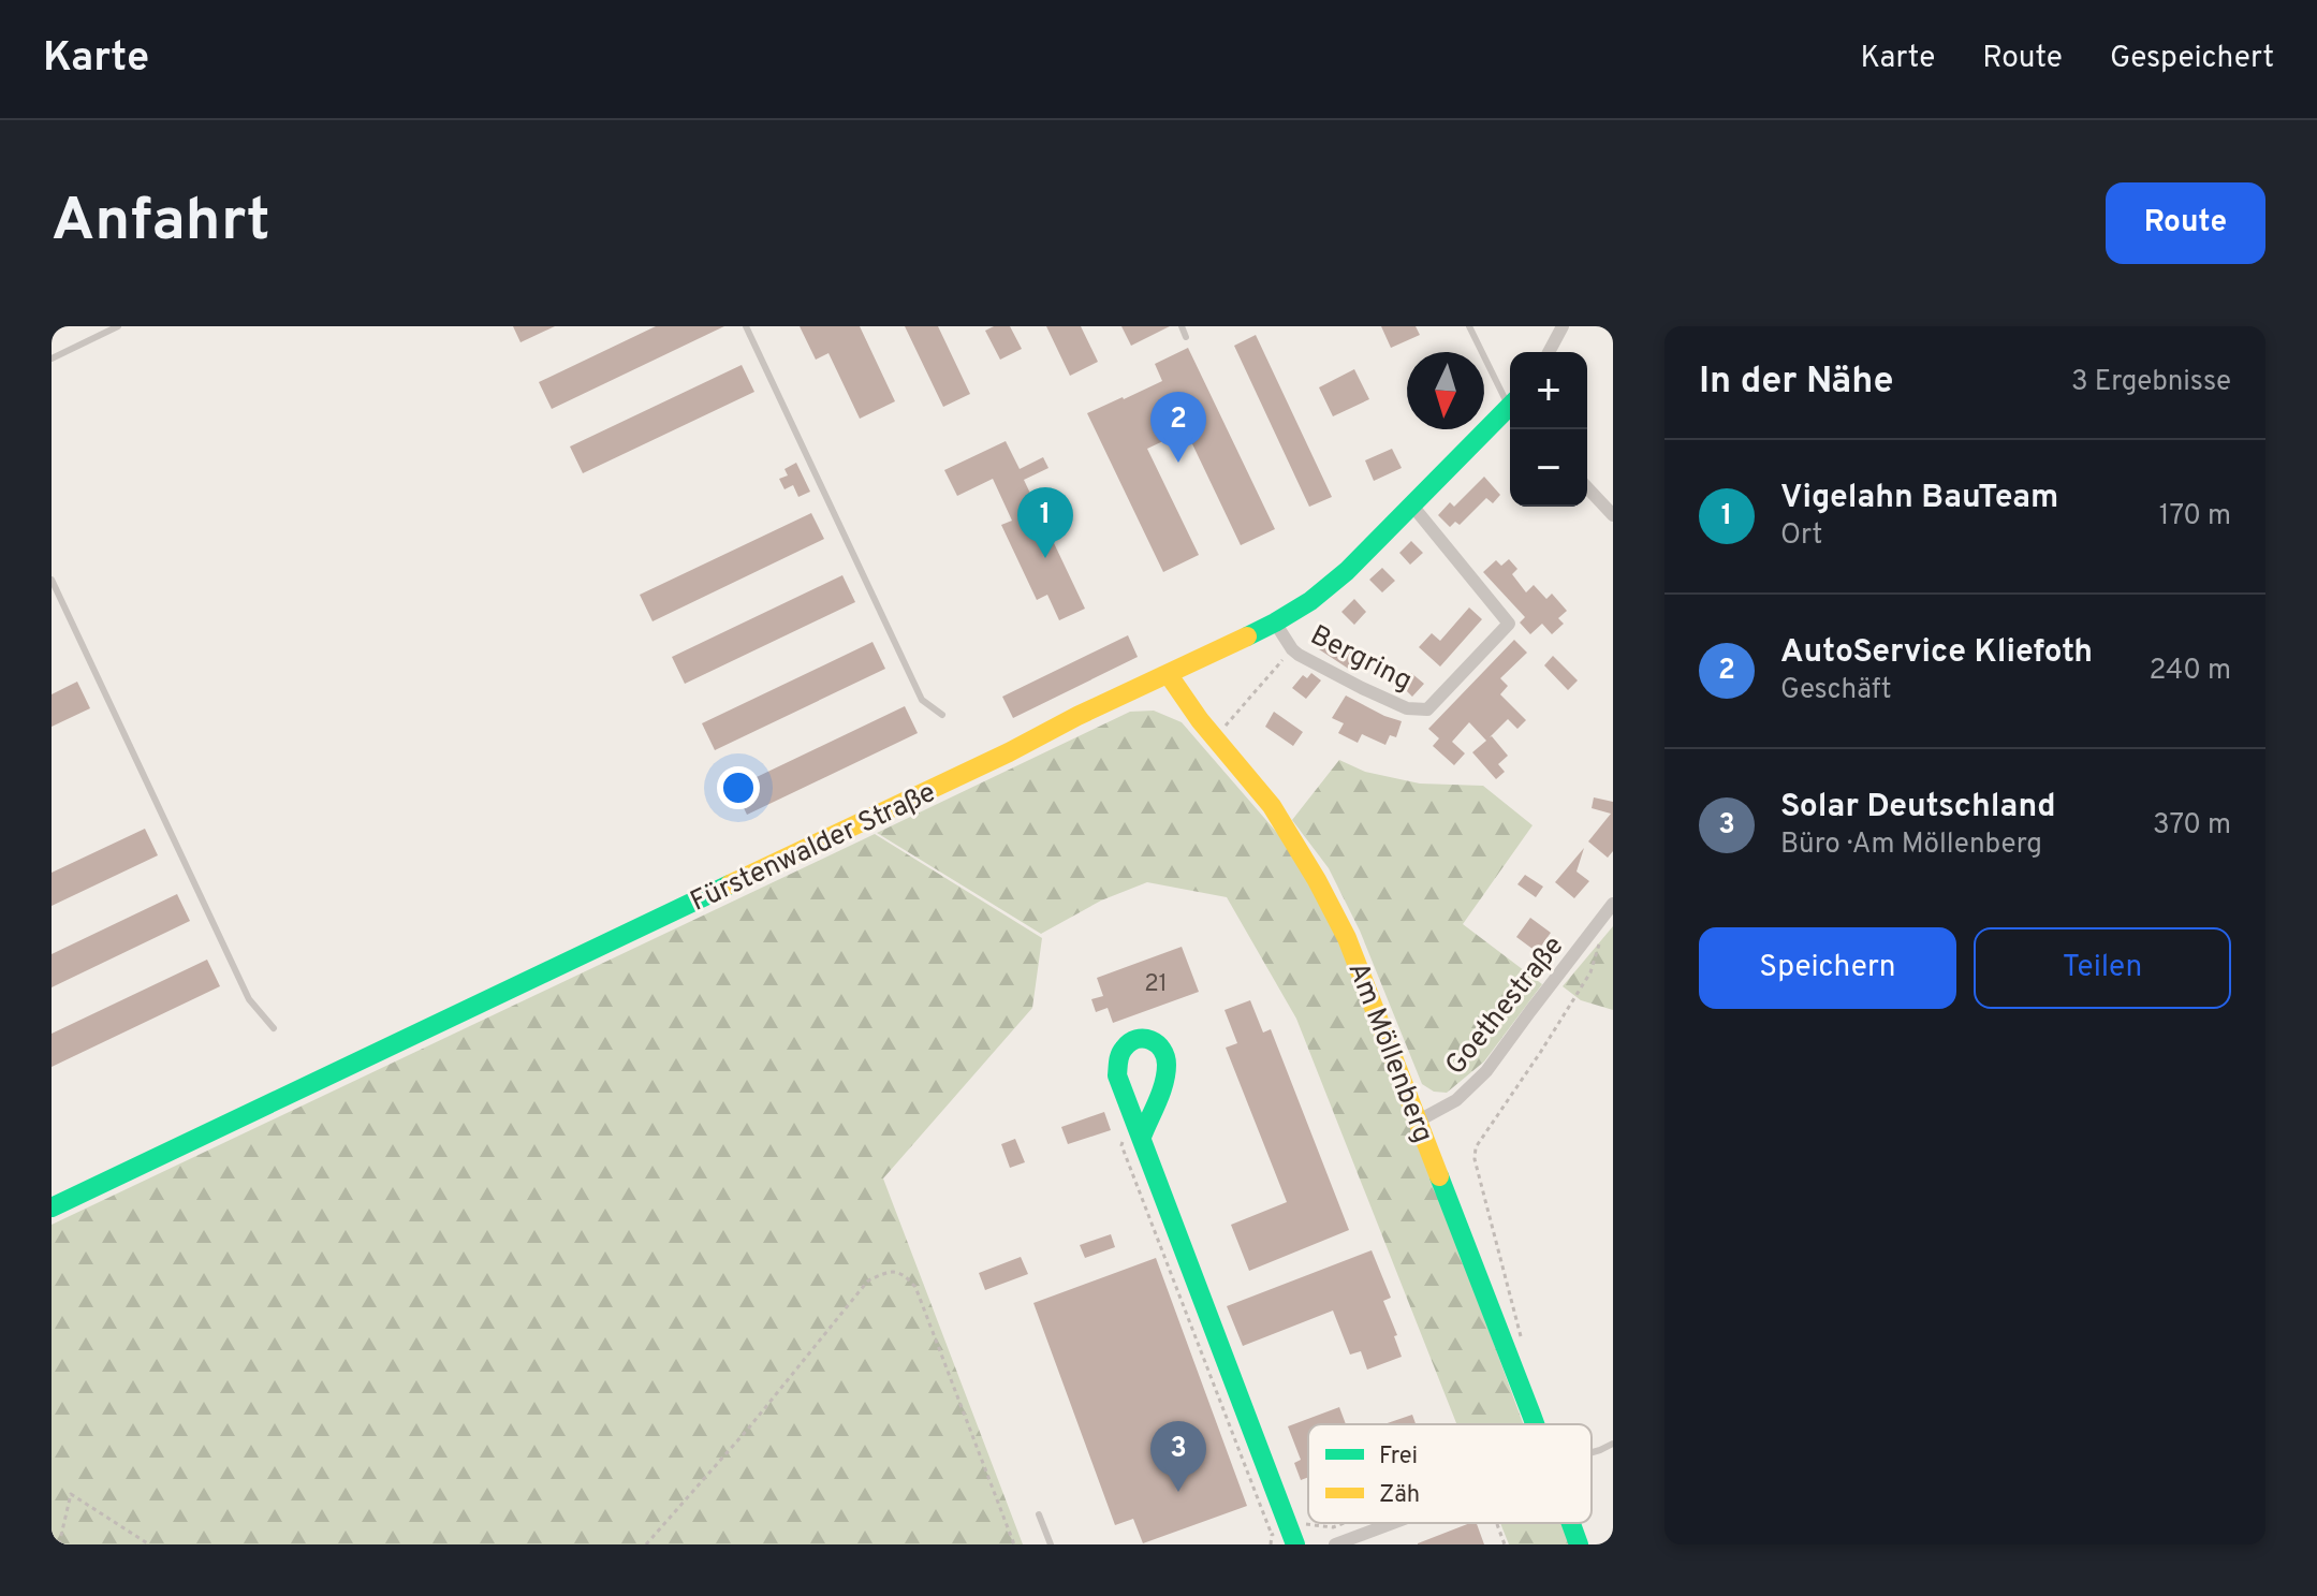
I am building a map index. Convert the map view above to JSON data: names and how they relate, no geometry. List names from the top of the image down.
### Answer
{
  "streets": {
    "street": [
      "Bergring",
      "Fürstenwalder Straße",
      "Goethestraße",
      "Am Möllenberg"
    ]
  },
  "crossings": [
    ["Bergring", "Fürstenwalder Straße"],
    ["Fürstenwalder Straße", "Am Möllenberg"],
    ["Goethestraße", "Am Möllenberg"]
  ],
  "house_numbers": ["21"],
  "legend": ["Frei", "Zäh"],
  "north": "bottom",
  "page": {
    "header": "Karte",
    "nav": ["Karte", "Route", "Gespeichert"],
    "buttons": [
      "Route",
      ["Speichern", "Teilen"]
    ],
    "title": "Anfahrt",
    "heading": ["In der Nähe", "3 Ergebnisse"],
    "map_buttons": ["+", "−"],
    "pins": ["2", "1", "3"],
    "list": [
      {
        "mark": "1",
        "name": "Vigelahn BauTeam",
        "note": "Ort",
        "value": "170 m"
      },
      {
        "mark": "2",
        "name": "AutoService Kliefoth",
        "note": "Geschäft",
        "value": "240 m"
      },
      {
        "mark": "3",
        "name": "Solar Deutschland",
        "note": "Büro · Am Möllenberg",
        "value": "370 m"
      }
    ]
  }
}
